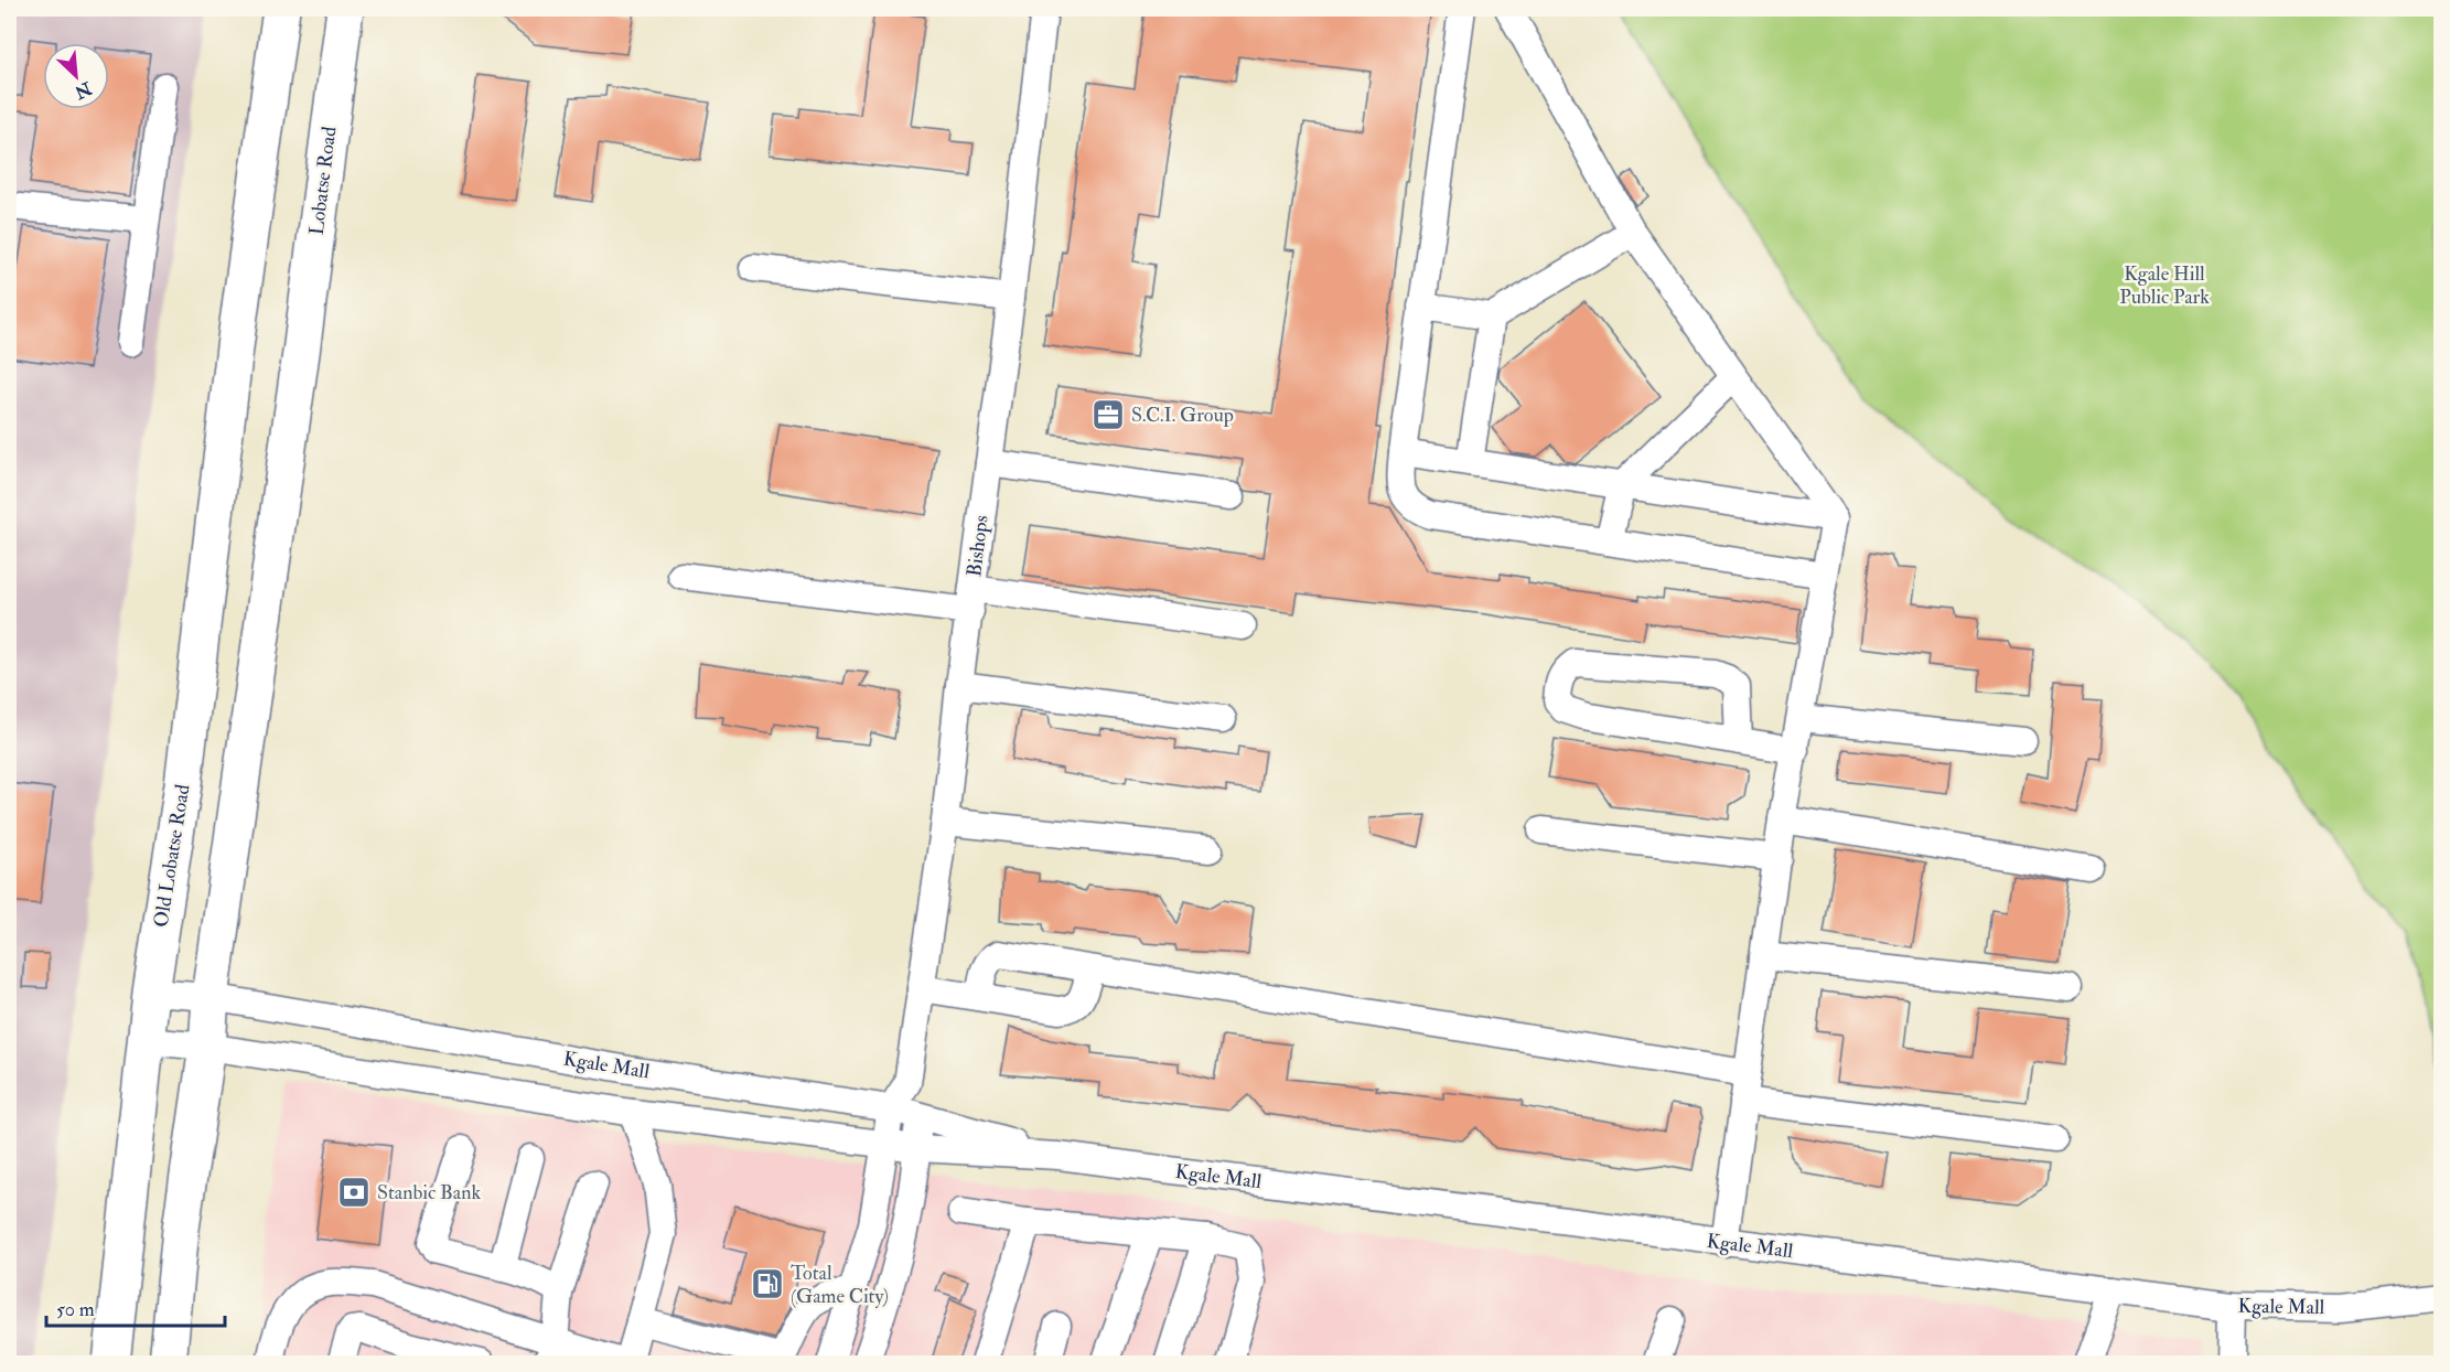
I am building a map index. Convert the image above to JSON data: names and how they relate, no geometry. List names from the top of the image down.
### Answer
{
  "streets": {
    "highway": ["Lobatse Road", "Old Lobatse Road"],
    "street": ["Bishops", "Kgale Mall"]
  },
  "crossings": [
    ["Lobatse Road", "Kgale Mall"],
    ["Bishops", "Kgale Mall"],
    ["Old Lobatse Road", "Kgale Mall"]
  ],
  "parks": ["Kgale Hill Public Park"],
  "places": {
    "office": ["S.C.I. Group"],
    "bank": ["Stanbic Bank"],
    "fuel station": ["Total (Game City)"]
  },
  "scale_bar": "50 m",
  "north": "bottom right"
}
